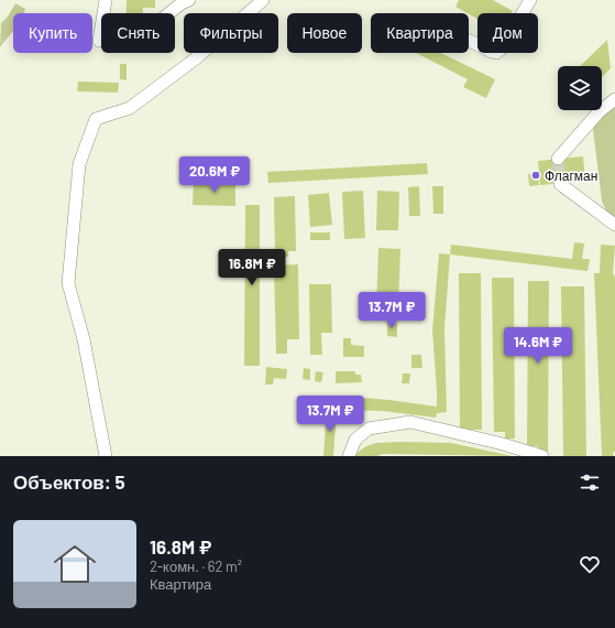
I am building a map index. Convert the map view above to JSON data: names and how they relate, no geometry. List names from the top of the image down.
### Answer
{
  "places": ["Флагман"],
  "page": {
    "chip": [
      "Купить",
      "Снять",
      "Фильтры",
      "Новое",
      "Квартира",
      "Дом"
    ],
    "price": [
      "20.6M ₽",
      "16.8M ₽",
      "13.7M ₽",
      "14.6M ₽",
      "13.7M ₽"
    ],
    "heading": "Объектов: 5",
    "list": [
      {
        "name": "16.8M ₽",
        "note": "2-комн. · 62 m² · Квартира"
      }
    ]
  }
}
